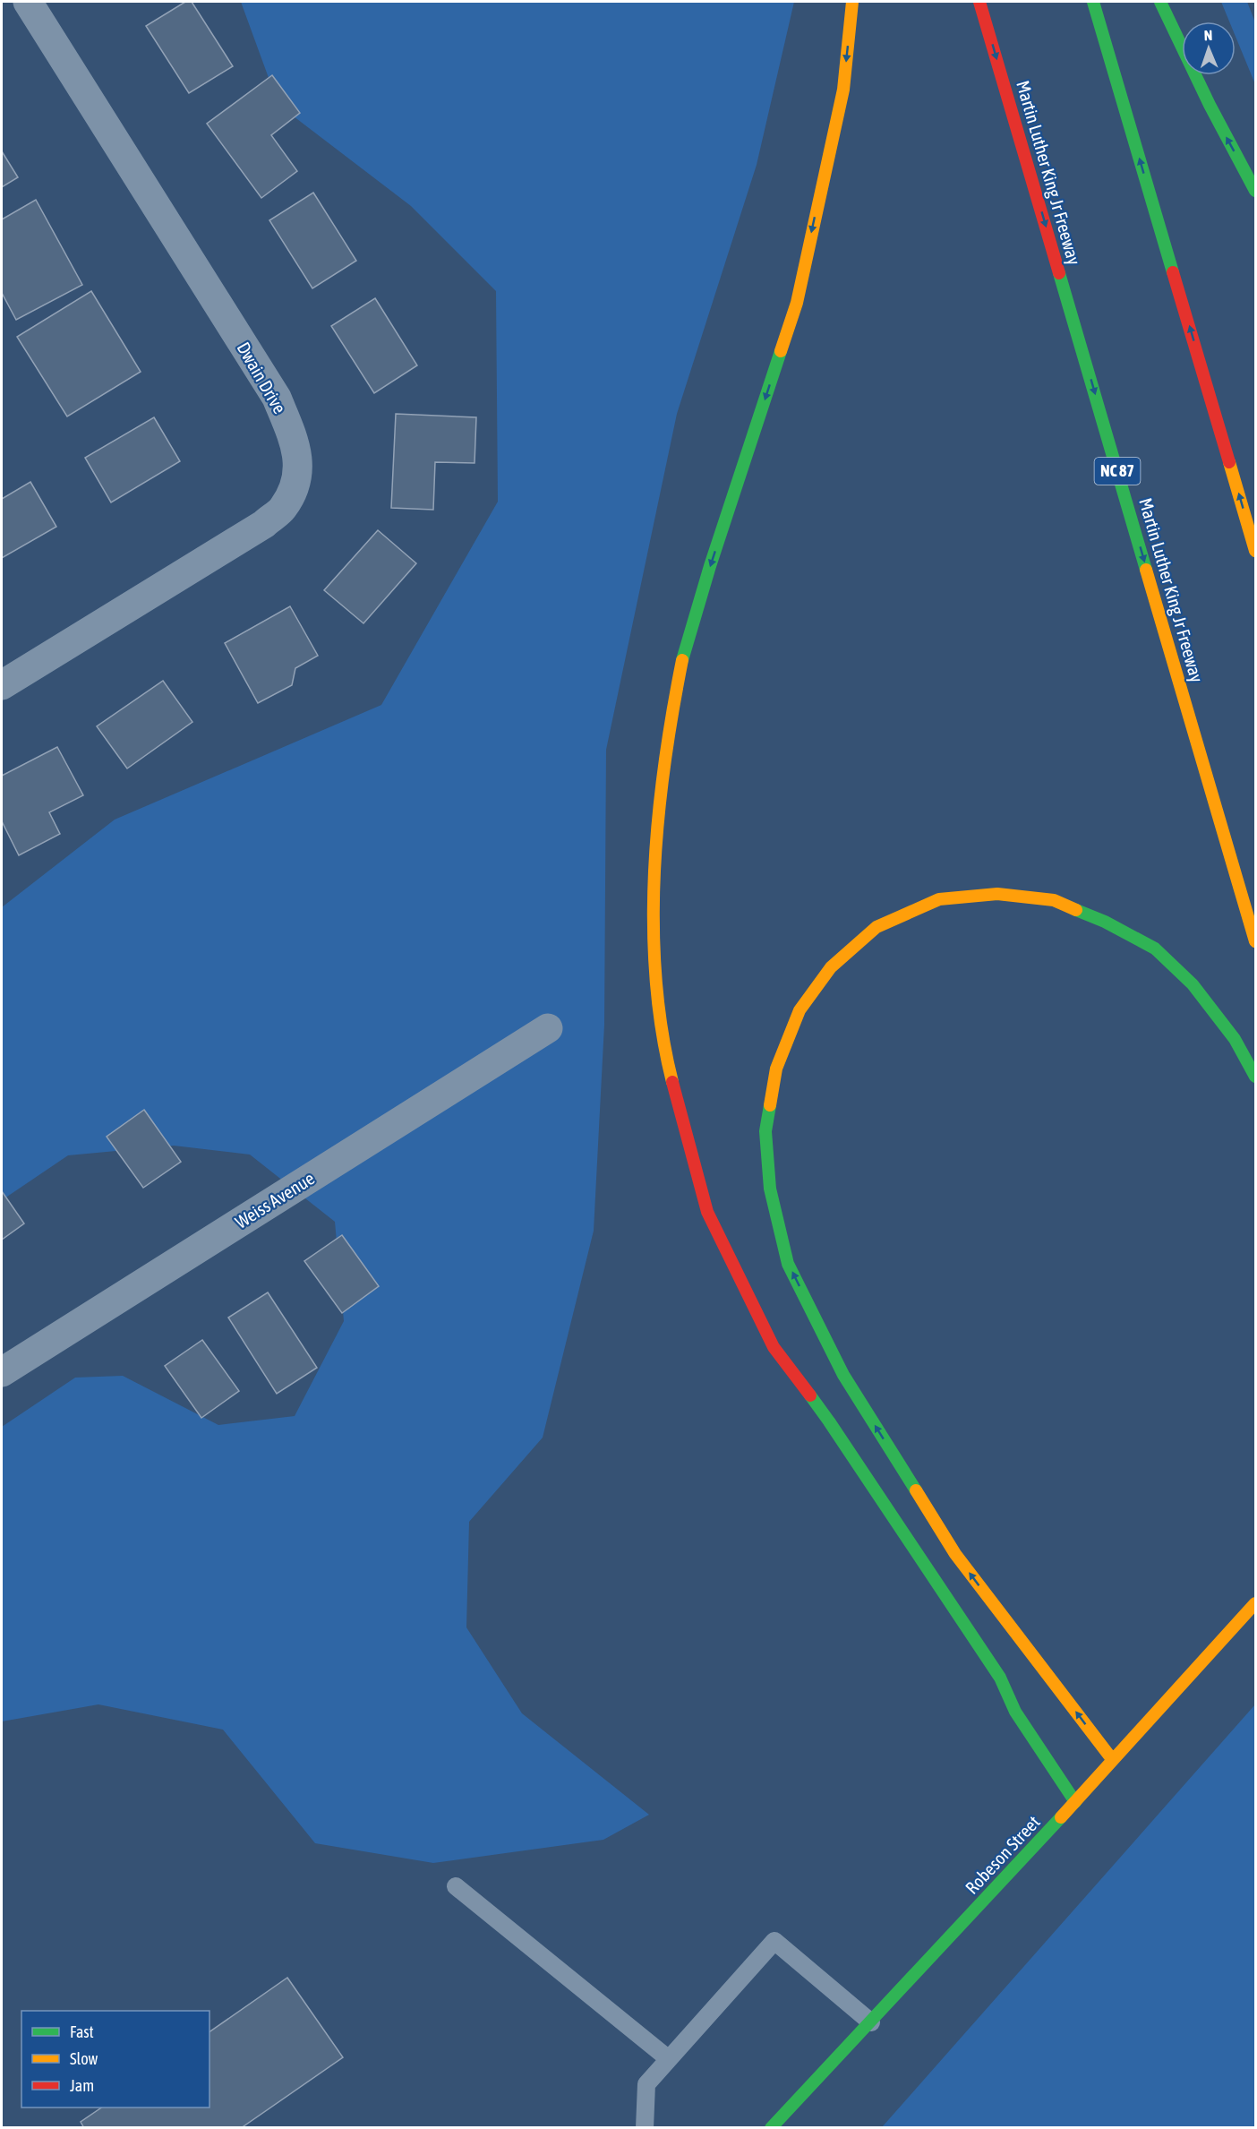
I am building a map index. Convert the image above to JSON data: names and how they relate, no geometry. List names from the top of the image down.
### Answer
{
  "streets": {
    "main road": ["Martin Luther King Jr Freeway", "NC 87", "Robeson Street"],
    "street": ["Dwain Drive", "Weiss Avenue"]
  },
  "one_way": ["Martin Luther King Jr Freeway"],
  "legend": ["Fast", "Slow", "Jam"],
  "north": "top"
}
